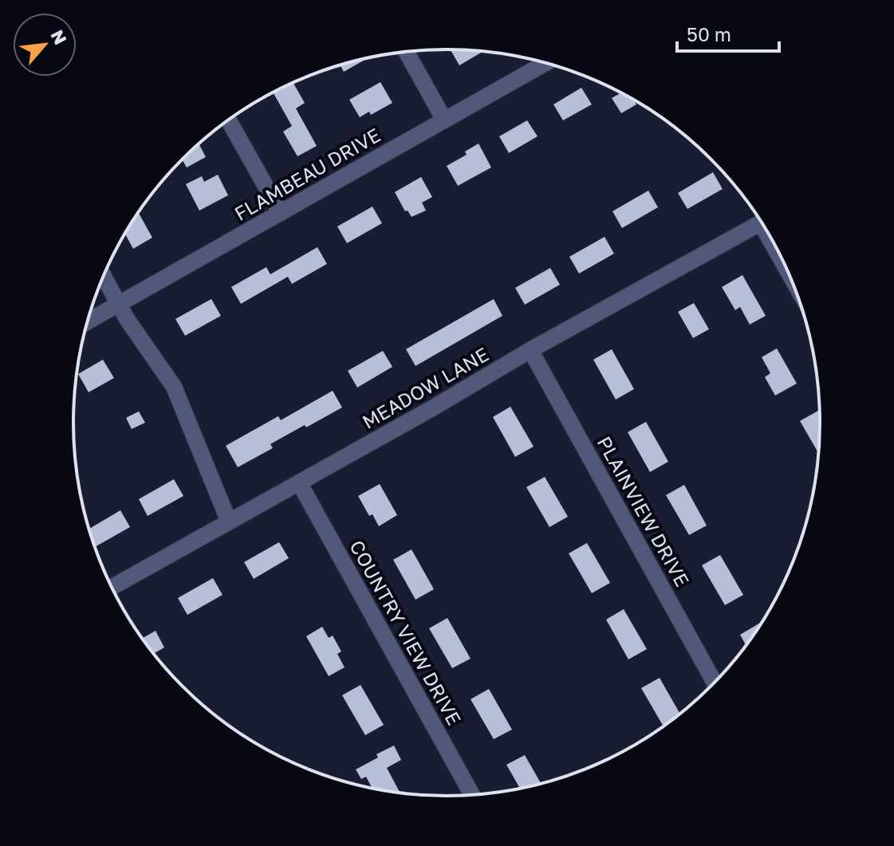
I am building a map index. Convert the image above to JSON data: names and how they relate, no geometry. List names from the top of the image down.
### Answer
{
  "streets": {
    "street": [
      "FLAMBEAU DRIVE",
      "MEADOW LANE",
      "PLAINVIEW DRIVE",
      "COUNTRY VIEW DRIVE"
    ]
  },
  "crossings": [
    ["MEADOW LANE", "PLAINVIEW DRIVE"],
    ["MEADOW LANE", "COUNTRY VIEW DRIVE"]
  ],
  "scale_bar": "50 m",
  "north": "top right"
}
